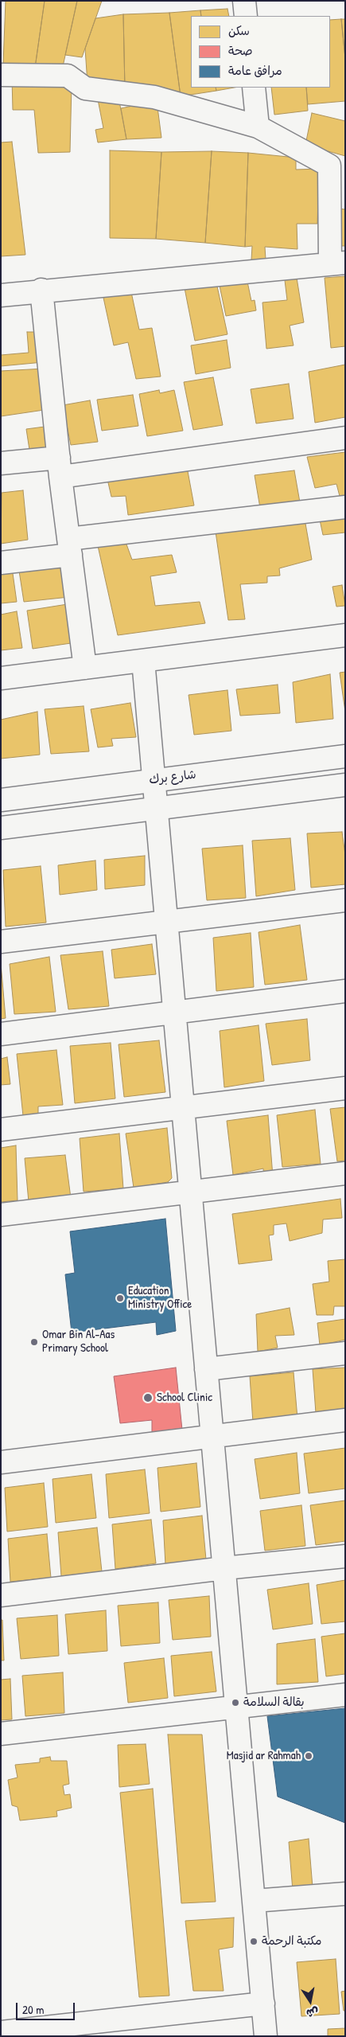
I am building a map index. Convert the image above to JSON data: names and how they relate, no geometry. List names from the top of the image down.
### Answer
{
  "streets": {
    "street": ["شارع برك"]
  },
  "places": [
    "Education Ministry Office",
    "Omar Bin Al-Aas Primary School",
    "School Clinic",
    "بقالة السلامة",
    "Masjid ar Rahmah",
    "مكتبة الرحمة"
  ],
  "legend": ["سكن", "صحة", "مرافق عامة"],
  "scale_bar": "20 m",
  "north": "bottom"
}
